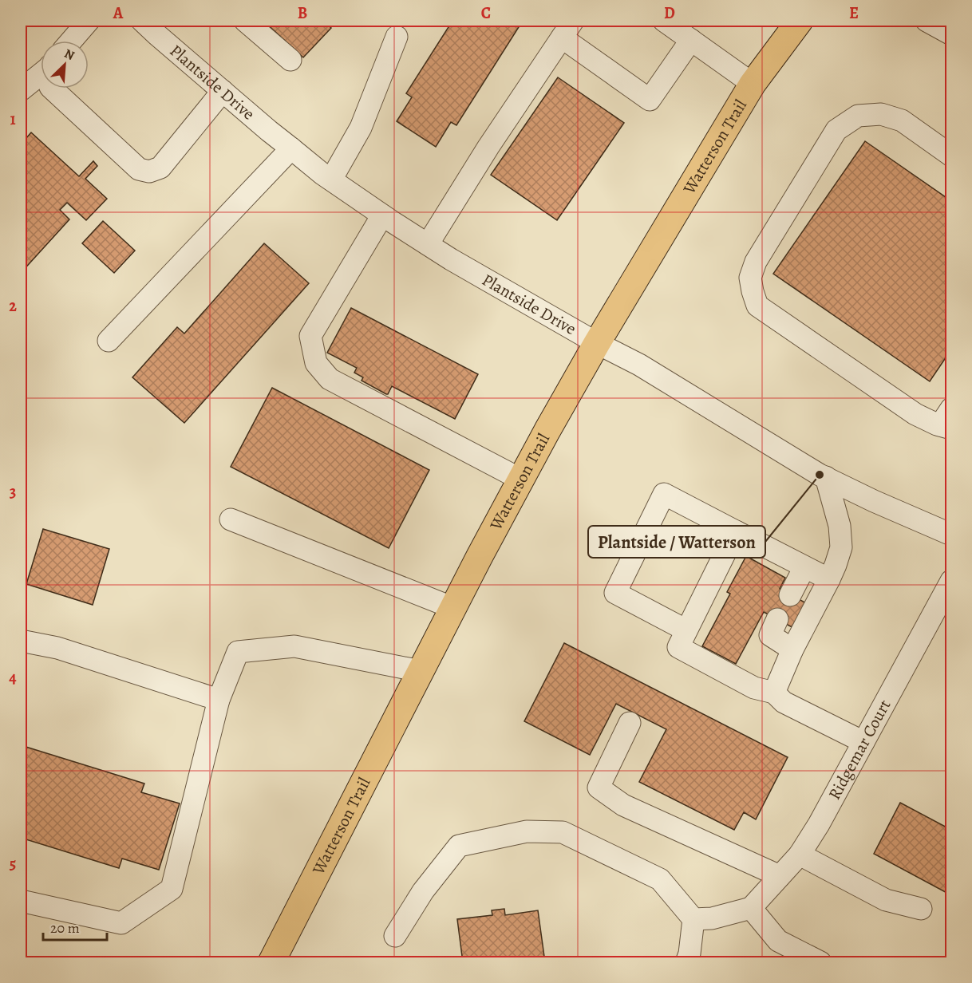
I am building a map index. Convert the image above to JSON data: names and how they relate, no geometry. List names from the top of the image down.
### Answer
{
  "streets": {
    "main road": ["Watterson Trail"],
    "street": ["Plantside Drive", "Ridgemar Court"]
  },
  "crossings": [
    ["Plantside Drive", "Watterson Trail"]
  ],
  "places": ["Plantside / Watterson"],
  "scale_bar": "20 m",
  "north": "top right",
  "grid": {
    "columns": [
      "A",
      "B",
      "C",
      "D",
      "E"
    ],
    "rows": [
      "1",
      "2",
      "3",
      "4",
      "5"
    ]
  }
}
